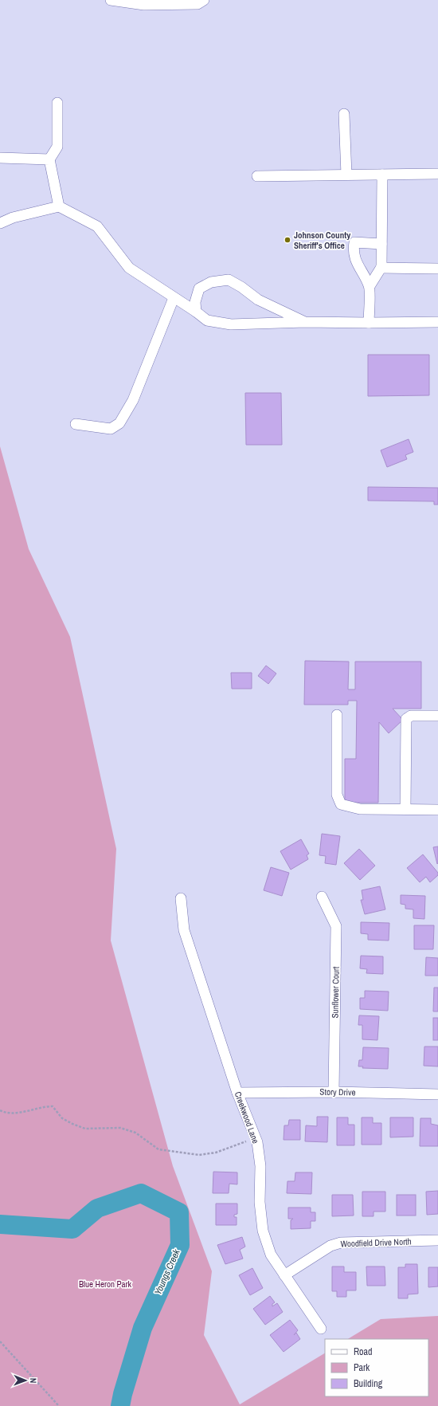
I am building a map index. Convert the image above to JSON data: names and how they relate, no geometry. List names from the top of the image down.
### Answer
{
  "streets": {
    "street": [
      "Sunflower Court",
      "Story Drive",
      "Creekwood Lane",
      "Woodfield Drive North"
    ]
  },
  "crossings": [
    ["Sunflower Court", "Story Drive"],
    ["Story Drive", "Creekwood Lane"],
    ["Creekwood Lane", "Woodfield Drive North"]
  ],
  "water": ["Youngs Creek"],
  "parks": ["Blue Heron Park"],
  "places": ["Johnson County Sheriff's Office"],
  "legend": ["Road", "Park", "Building"],
  "north": "right"
}
